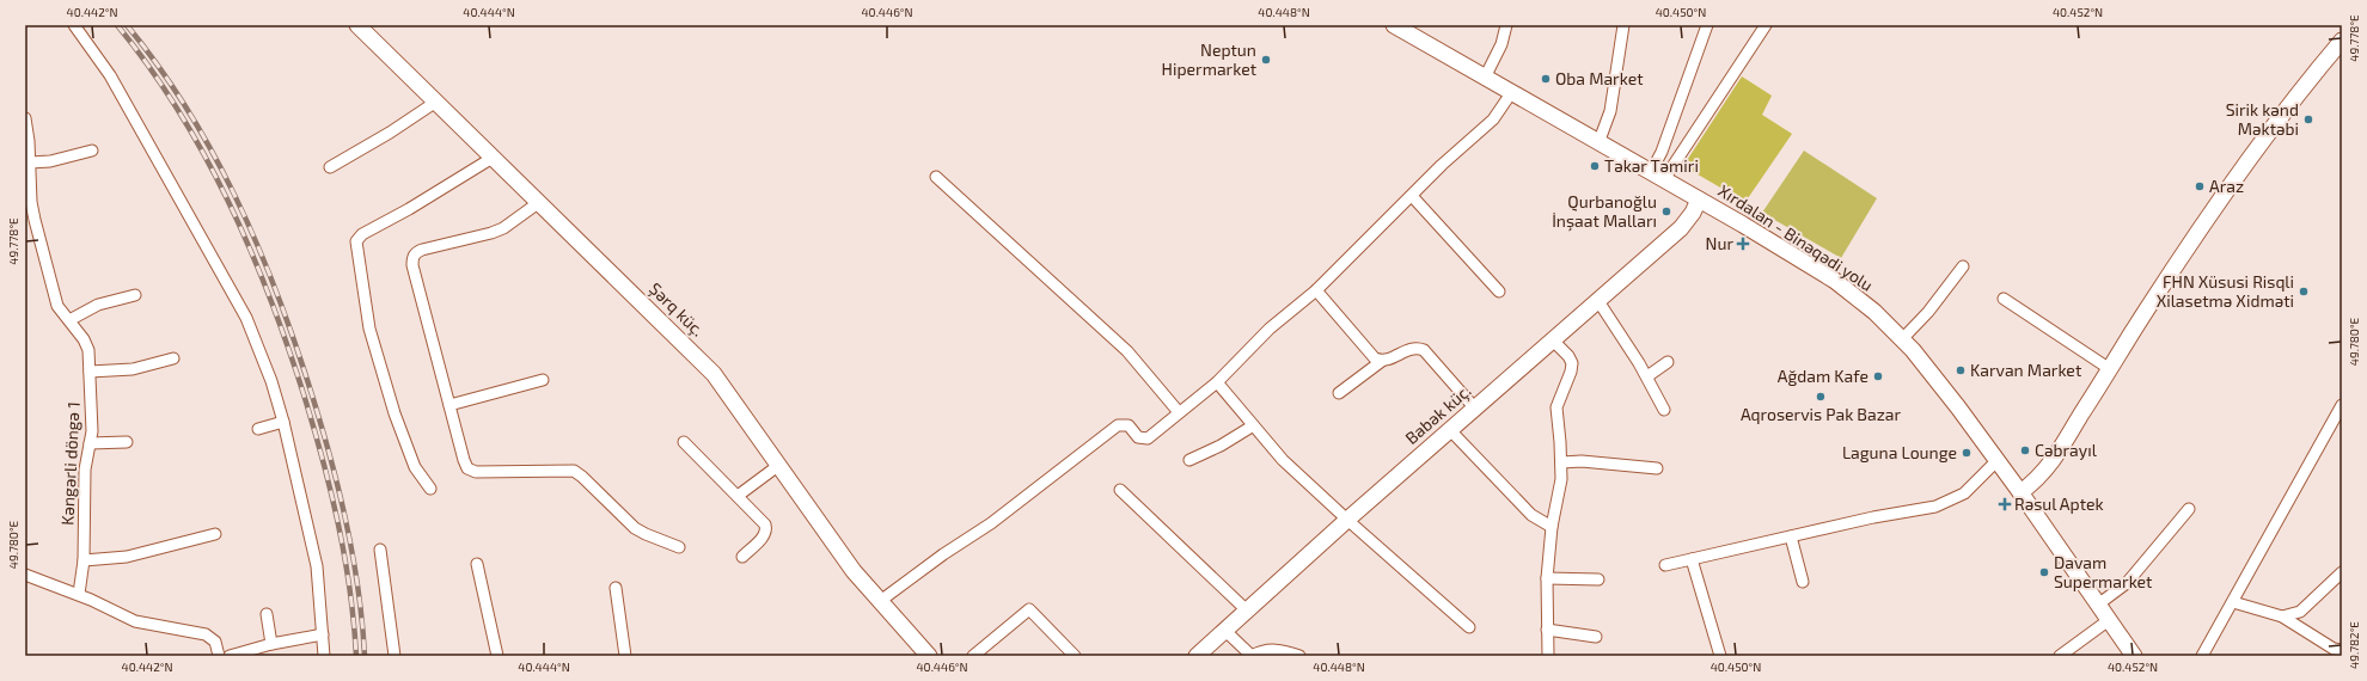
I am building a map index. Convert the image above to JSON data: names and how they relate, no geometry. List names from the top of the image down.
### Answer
{
  "streets": {
    "main road": ["Xırdalan - Binəqədi yolu", "Şərq küç.", "Babək küç."],
    "street": ["Kəngərli döngə 1"]
  },
  "crossings": [
    ["Xırdalan - Binəqədi yolu", "Babək küç."]
  ],
  "places": {
    "other": [
      "Neptun Hipermarket",
      "Oba Market",
      "Sirik kənd Məktəbi",
      "Təkər Təmiri",
      "Araz",
      "Qurbanoğlu İnşaat Malları",
      "FHN Xüsusi Risqli Xilasetmə Xidməti",
      "Karvan Market",
      "Ağdam Kafe",
      "Aqroservis Pak Bazar",
      "Cəbrayıl",
      "Laguna Lounge",
      "Davam Supermarket"
    ],
    "health": ["Nur", "Rəsul Aptek"]
  },
  "coordinates": [
    "40.442°N",
    "40.444°N",
    "40.446°N",
    "40.448°N",
    "40.450°N",
    "40.452°N",
    "49.778°E",
    "49.780°E",
    "49.782°E"
  ]
}
